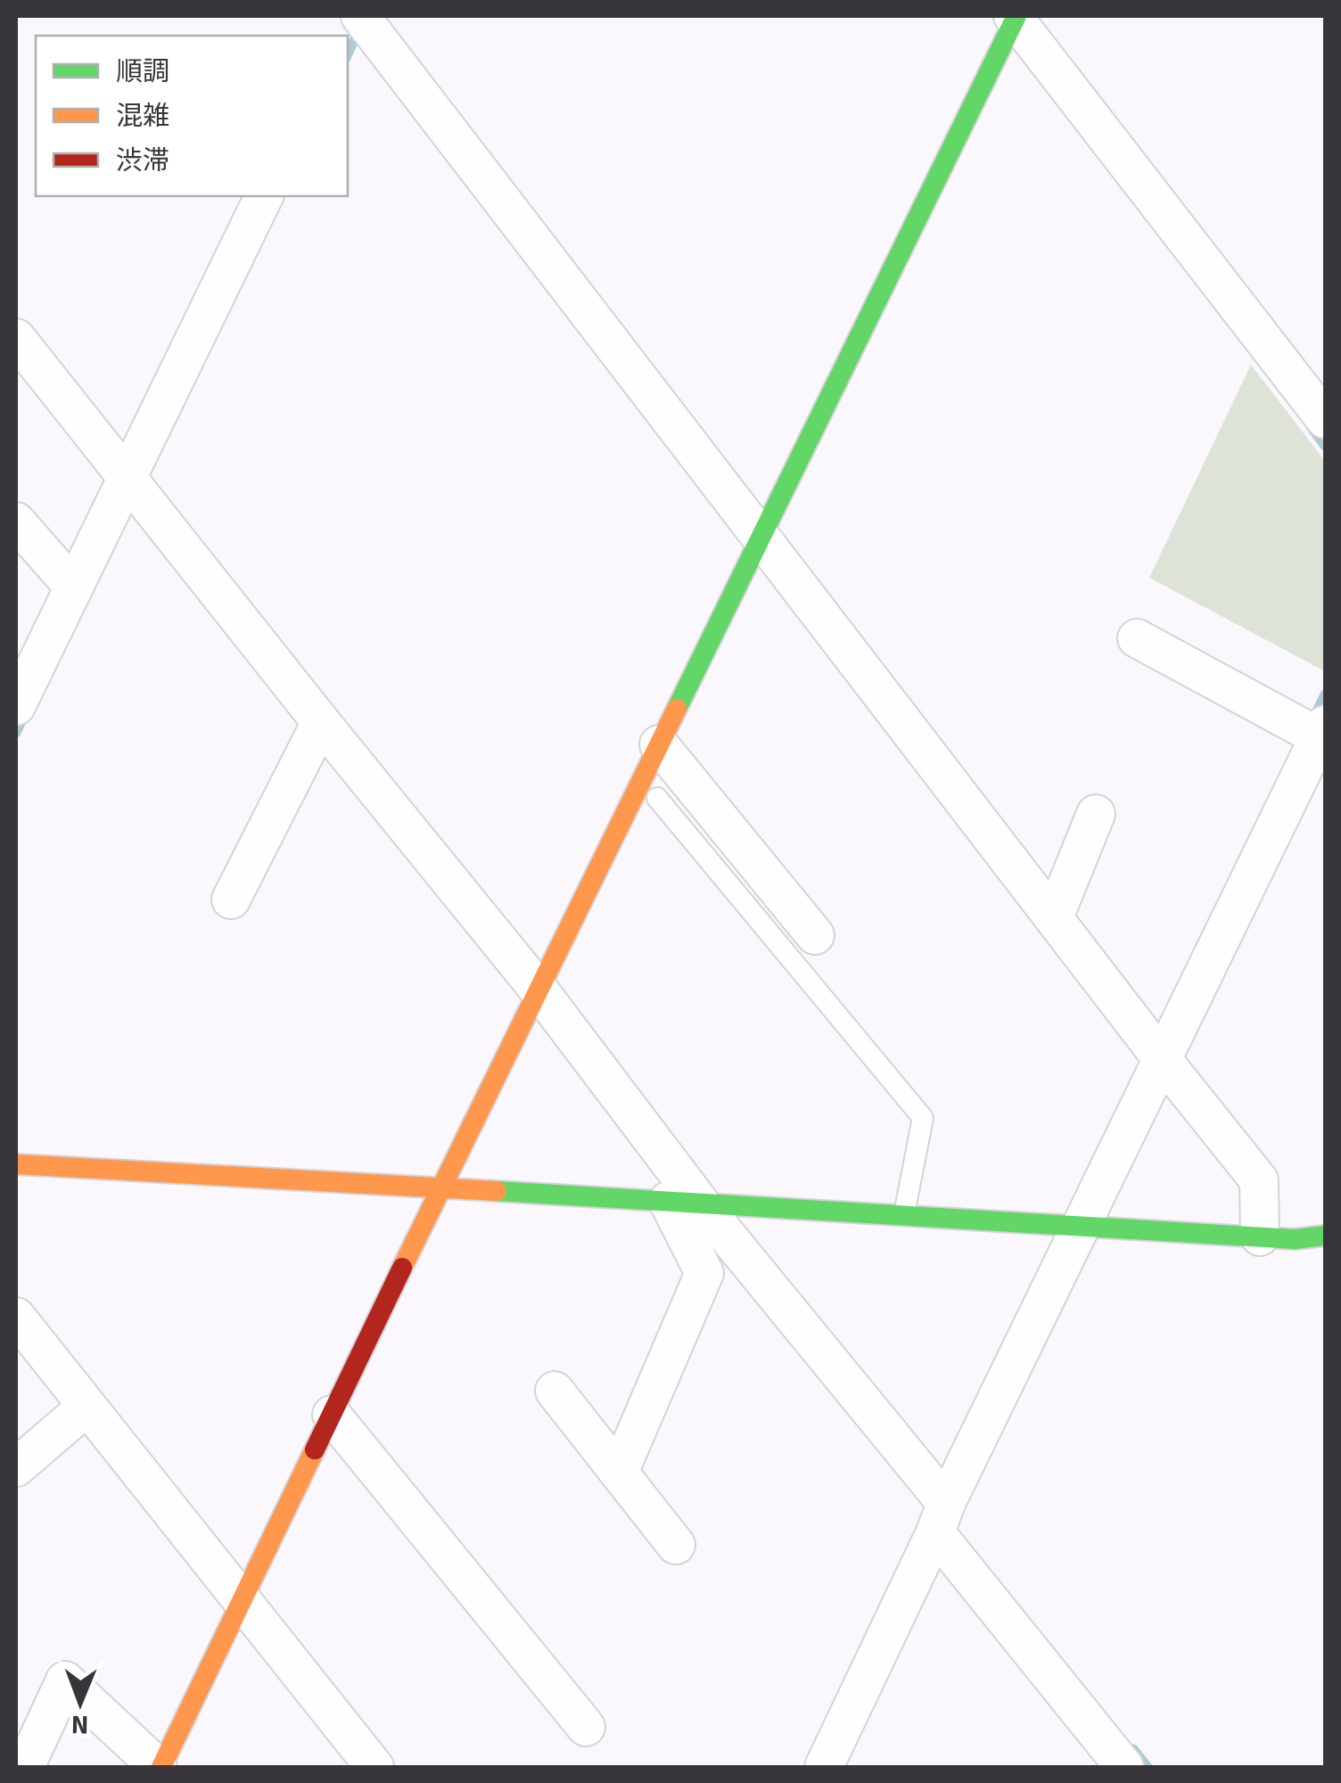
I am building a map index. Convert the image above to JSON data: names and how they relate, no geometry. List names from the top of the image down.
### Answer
{
  "legend": ["順調", "混雑", "渋滞"],
  "north": "bottom"
}
